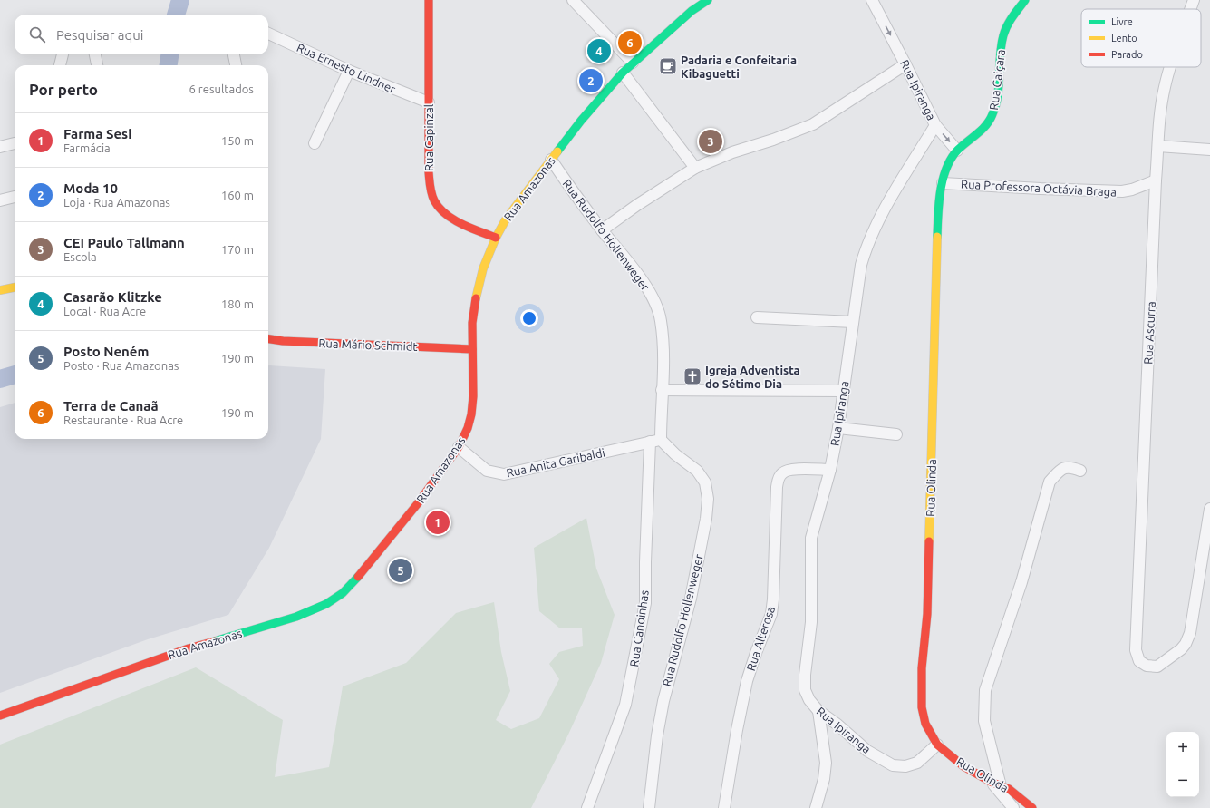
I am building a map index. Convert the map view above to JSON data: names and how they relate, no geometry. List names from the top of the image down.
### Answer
{
  "streets": {
    "street": [
      "Rua Ernesto Lindner",
      "Rua Caiçara",
      "Rua Ipiranga",
      "Rua Capinzal",
      "Rua Professora Octávia Braga",
      "Rua Amazonas",
      "Rua Rudolfo Hollenweger",
      "Rua Ascurra",
      "Rua Mário Schmidt",
      "Rua Anita Garibaldi",
      "Rua Olinda",
      "Rua Canoinhas",
      "Rua Alterosa"
    ]
  },
  "crossings": [
    ["Rua Ernesto Lindner", "Rua Capinzal"],
    ["Rua Caiçara", "Rua Olinda"],
    ["Rua Ipiranga", "Rua Olinda"],
    ["Rua Ipiranga", "Rua Alterosa"],
    ["Rua Capinzal", "Rua Amazonas"],
    ["Rua Professora Octávia Braga", "Rua Ascurra"],
    ["Rua Professora Octávia Braga", "Rua Olinda"],
    ["Rua Amazonas", "Rua Rudolfo Hollenweger"],
    ["Rua Amazonas", "Rua Mário Schmidt"],
    ["Rua Amazonas", "Rua Anita Garibaldi"],
    ["Rua Rudolfo Hollenweger", "Rua Anita Garibaldi"],
    ["Rua Rudolfo Hollenweger", "Rua Canoinhas"],
    ["Rua Anita Garibaldi", "Rua Canoinhas"]
  ],
  "places": {
    "cafe": ["Padaria e Confeitaria Kibaguetti"],
    "church": ["Igreja Adventista do Sétimo Dia"]
  },
  "legend": ["Livre", "Lento", "Parado"],
  "page": {
    "search": "Pesquisar aqui",
    "pins": [
      "6",
      "4",
      "2",
      "3",
      "1",
      "5"
    ],
    "heading": ["Por perto", "6 resultados"],
    "list": [
      {
        "mark": "1",
        "name": "Farma Sesi",
        "note": "Farmácia",
        "value": "150 m"
      },
      {
        "mark": "2",
        "name": "Moda 10",
        "note": "Loja · Rua Amazonas",
        "value": "160 m"
      },
      {
        "mark": "3",
        "name": "CEI Paulo Tallmann",
        "note": "Escola",
        "value": "170 m"
      },
      {
        "mark": "4",
        "name": "Casarão Klitzke",
        "note": "Local · Rua Acre",
        "value": "180 m"
      },
      {
        "mark": "5",
        "name": "Posto Neném",
        "note": "Posto · Rua Amazonas",
        "value": "190 m"
      },
      {
        "mark": "6",
        "name": "Terra de Canaã",
        "note": "Restaurante · Rua Acre",
        "value": "190 m"
      }
    ],
    "map_buttons": ["+", "−"]
  }
}
